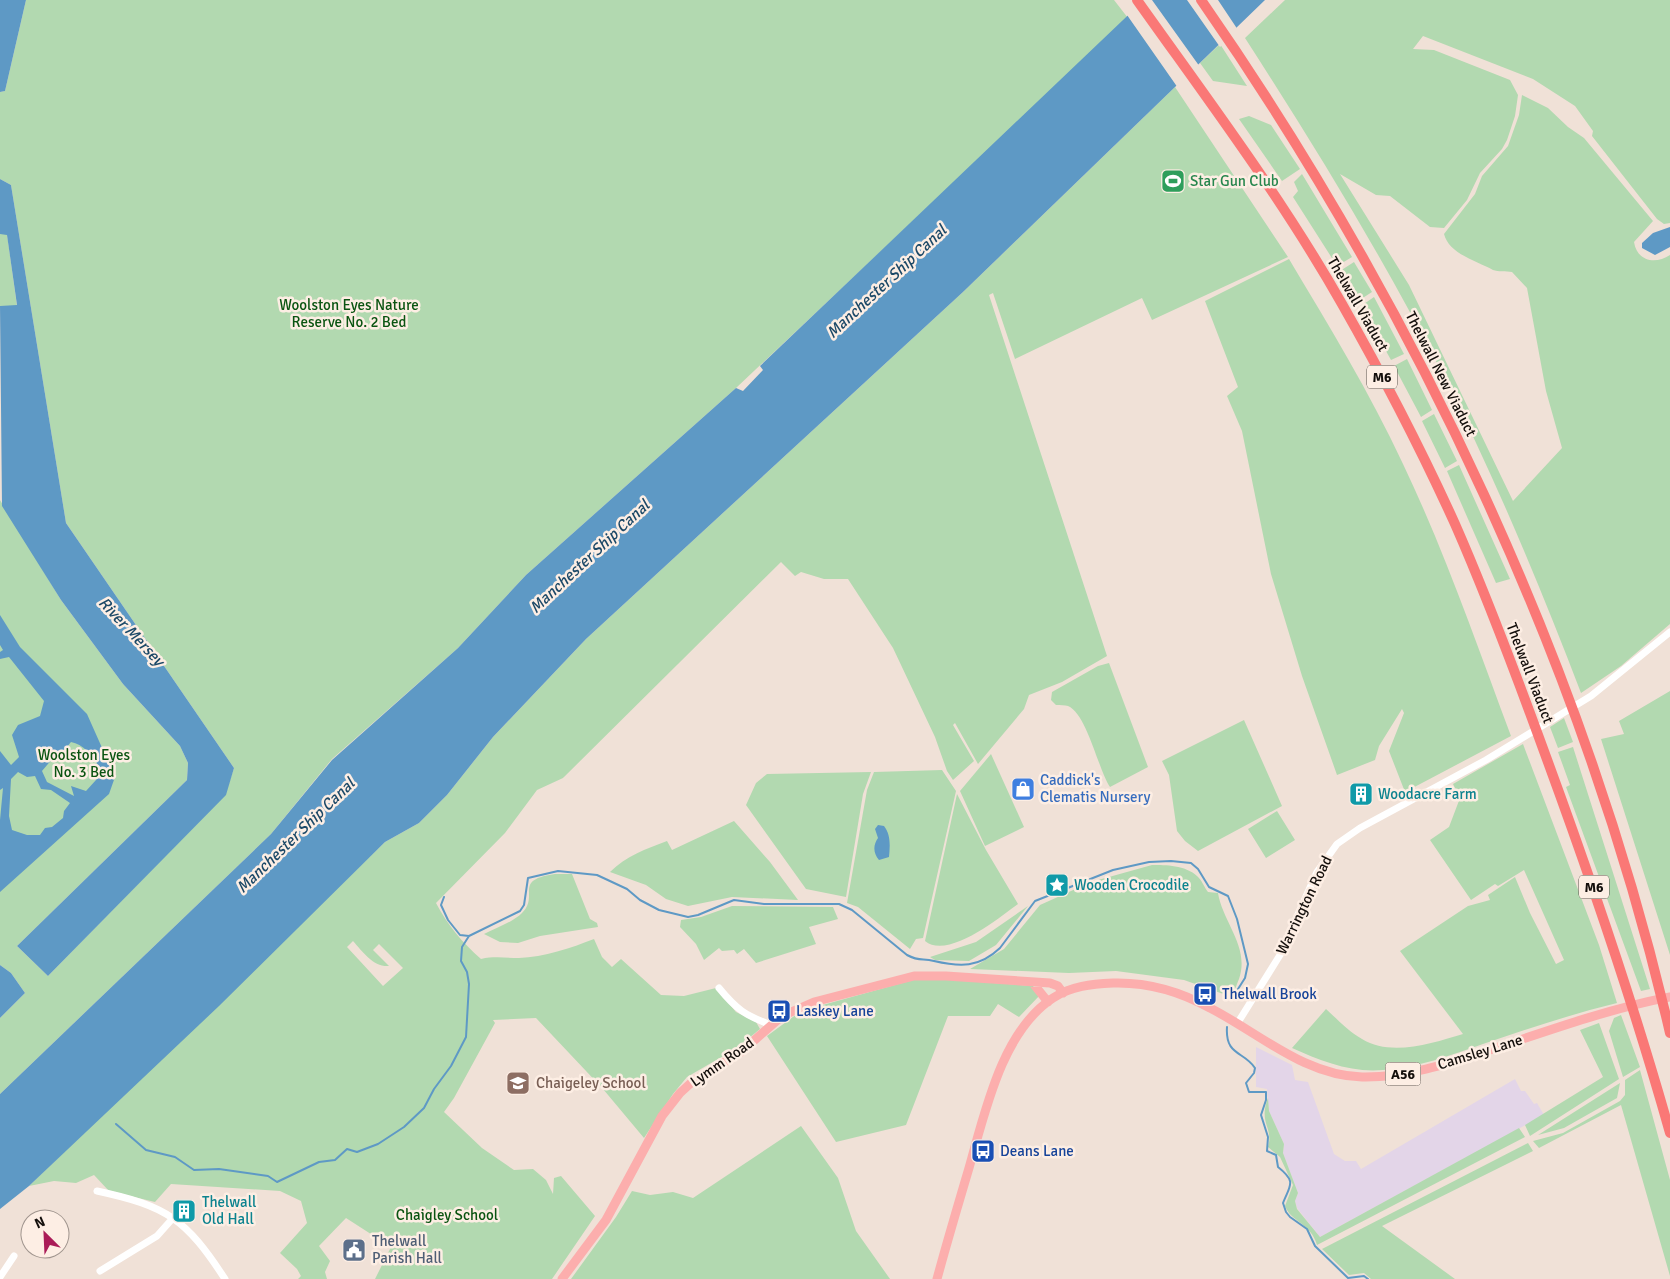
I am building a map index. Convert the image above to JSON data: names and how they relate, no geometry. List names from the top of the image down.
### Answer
{
  "streets": {
    "highway": ["Thelwall Viaduct", "Thelwall New Viaduct", "M6"],
    "main road": ["Camsley Lane", "Lymm Road", "A56"],
    "street": ["Warrington Road"]
  },
  "crossings": [
    ["Warrington Road", "Camsley Lane"],
    ["Warrington Road", "A56"],
    ["Camsley Lane", "A56"],
    ["Lymm Road", "A56"]
  ],
  "water": ["Manchester Ship Canal", "River Mersey"],
  "parks": ["Woolston Eyes Nature Reserve No. 2 Bed", "Woolston Eyes No. 3 Bed", "Chaigley School"],
  "places": {
    "sports": ["Star Gun Club"],
    "shop": ["Caddick's Clematis Nursery"],
    "building": ["Woodacre Farm", "Thelwall Old Hall"],
    "place": ["Wooden Crocodile"],
    "bus stop": ["Thelwall Brook", "Laskey Lane", "Deans Lane"],
    "school or university": ["Chaigeley School"],
    "public building": ["Thelwall Parish Hall"]
  },
  "north": "top left"
}
